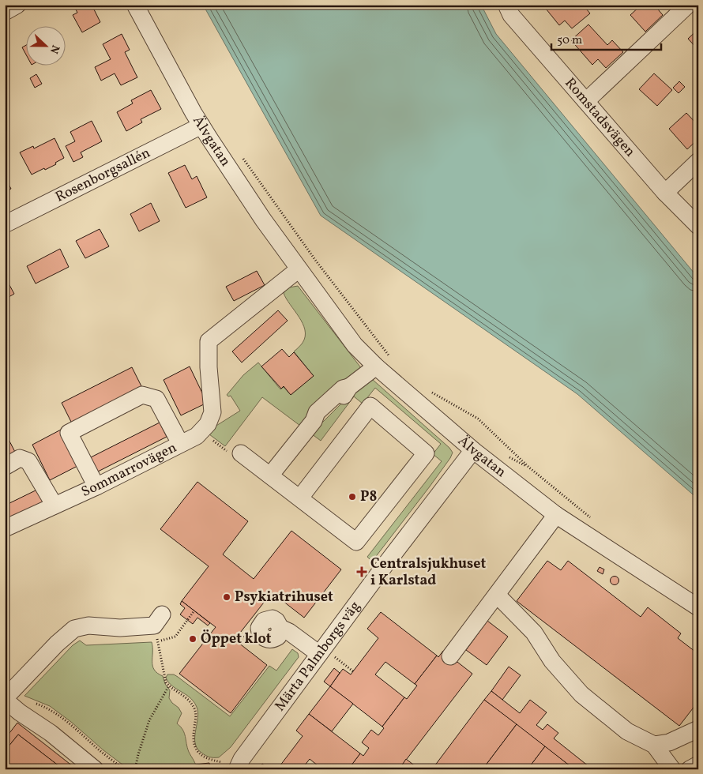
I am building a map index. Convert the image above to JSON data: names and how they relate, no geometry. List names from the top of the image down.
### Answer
{
  "streets": {
    "street": [
      "Romstadsvägen",
      "Älvgatan",
      "Rosenborgsallén",
      "Sommarrovägen",
      "Märta Palmborgs väg"
    ]
  },
  "crossings": [
    ["Älvgatan", "Rosenborgsallén"],
    ["Älvgatan", "Sommarrovägen"],
    ["Älvgatan", "Märta Palmborgs väg"]
  ],
  "places": {
    "other": ["P8", "Psykiatrihuset", "Öppet klot"],
    "health": ["Centralsjukhuset i Karlstad"]
  },
  "scale_bar": "50 m",
  "north": "right"
}
